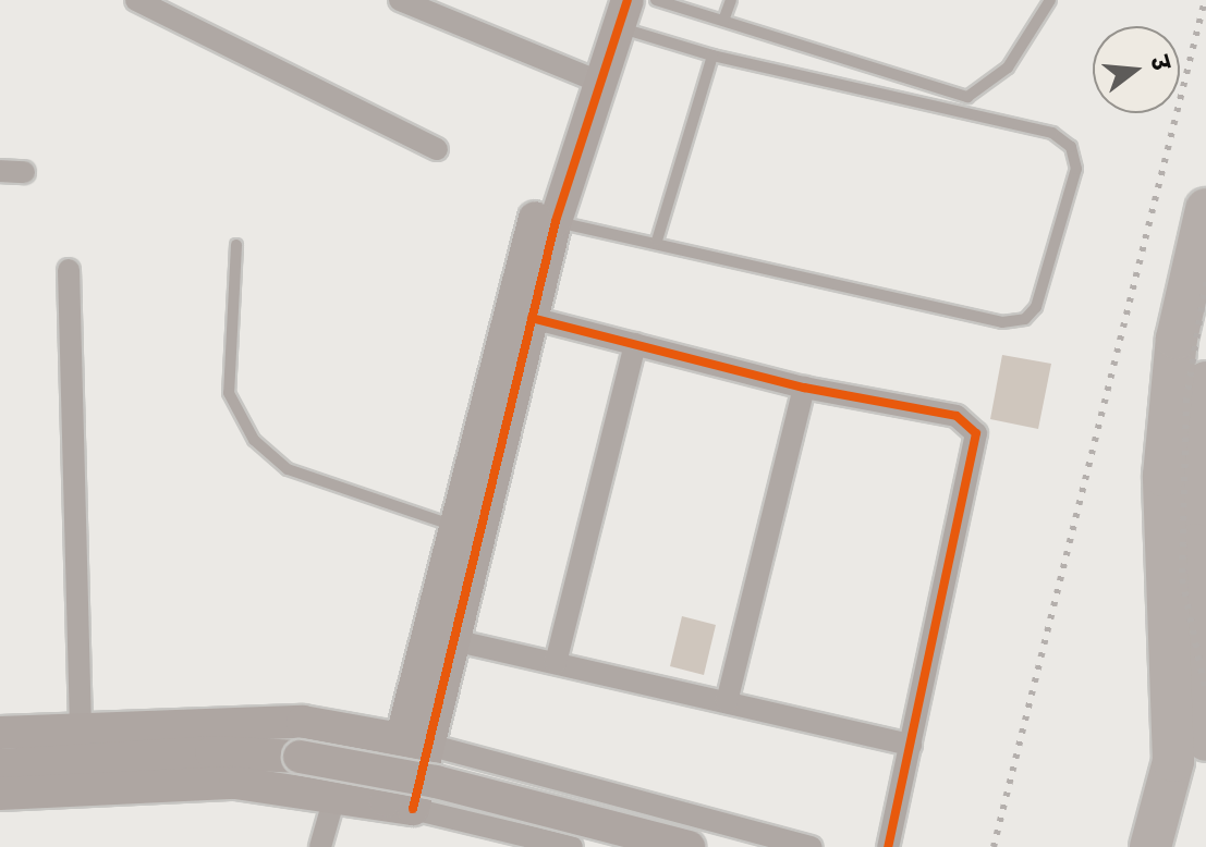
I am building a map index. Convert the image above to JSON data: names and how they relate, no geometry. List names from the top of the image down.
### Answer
{
  "north": "right"
}
